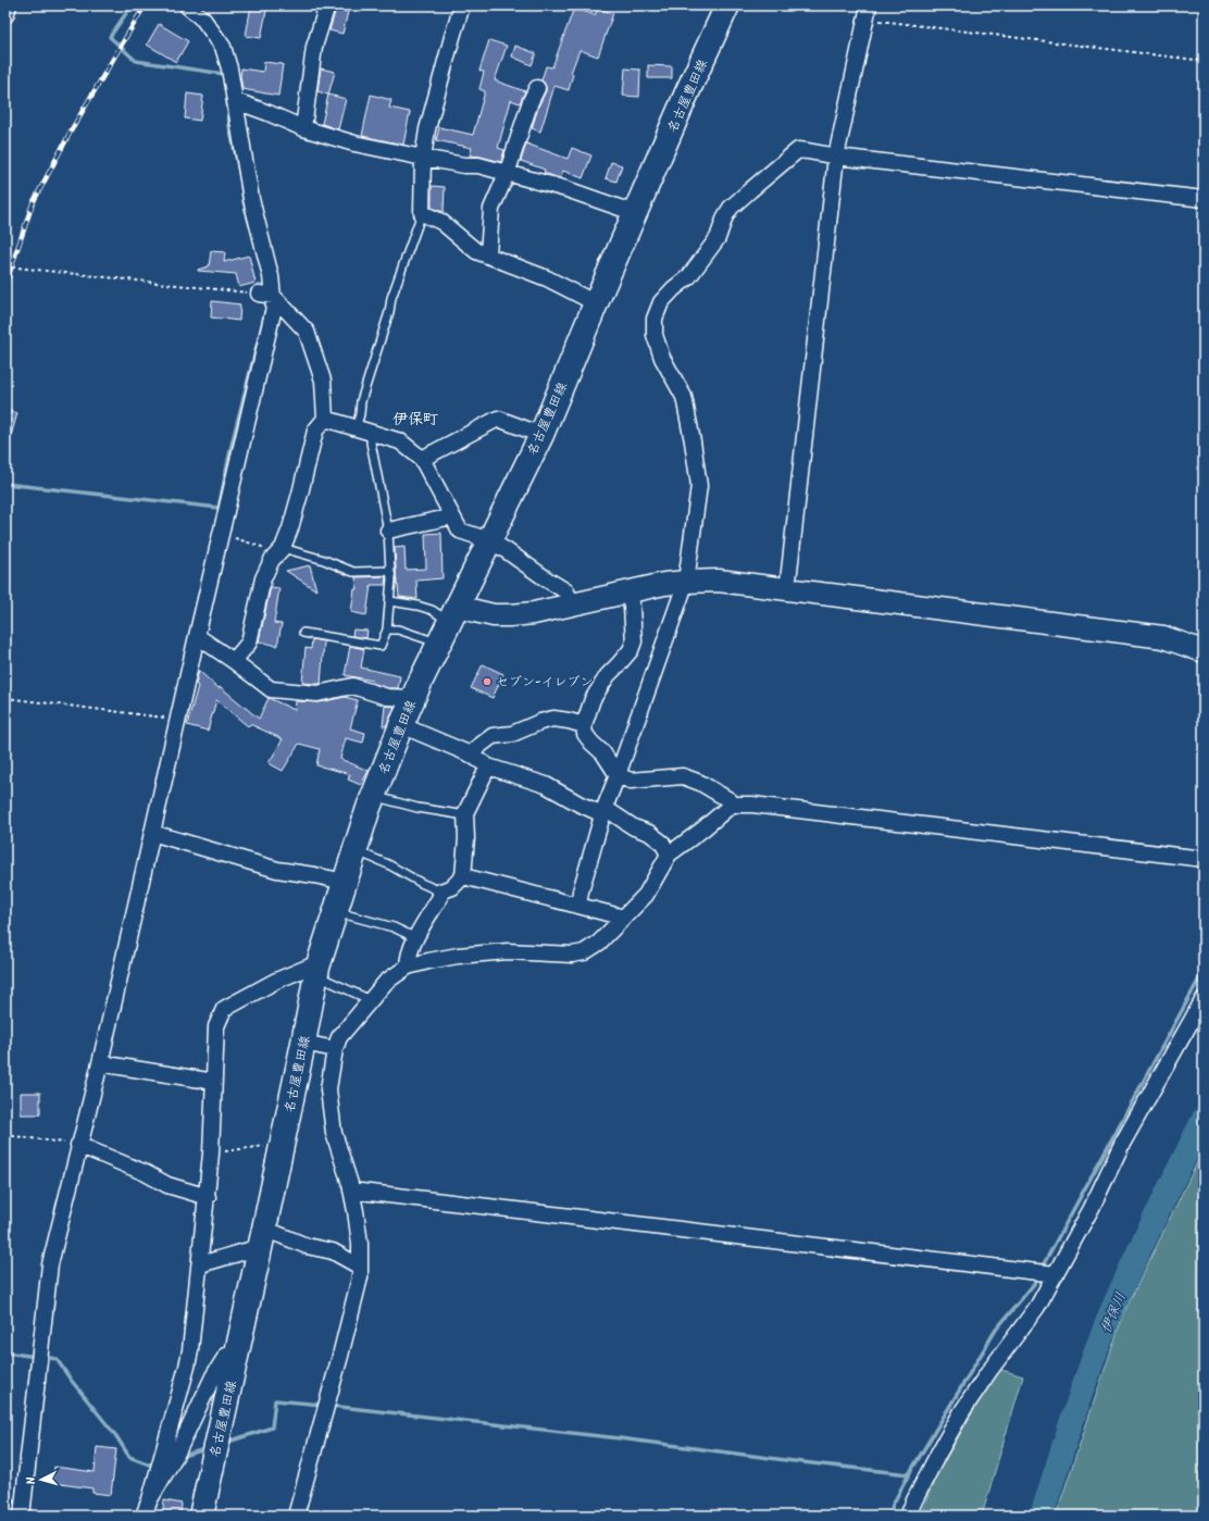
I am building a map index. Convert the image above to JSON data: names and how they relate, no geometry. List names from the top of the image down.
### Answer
{
  "streets": {
    "main road": ["名古屋豊田線"]
  },
  "districts": ["伊保町"],
  "water": ["伊保川"],
  "places": ["セブン-イレブン"],
  "north": "left"
}
